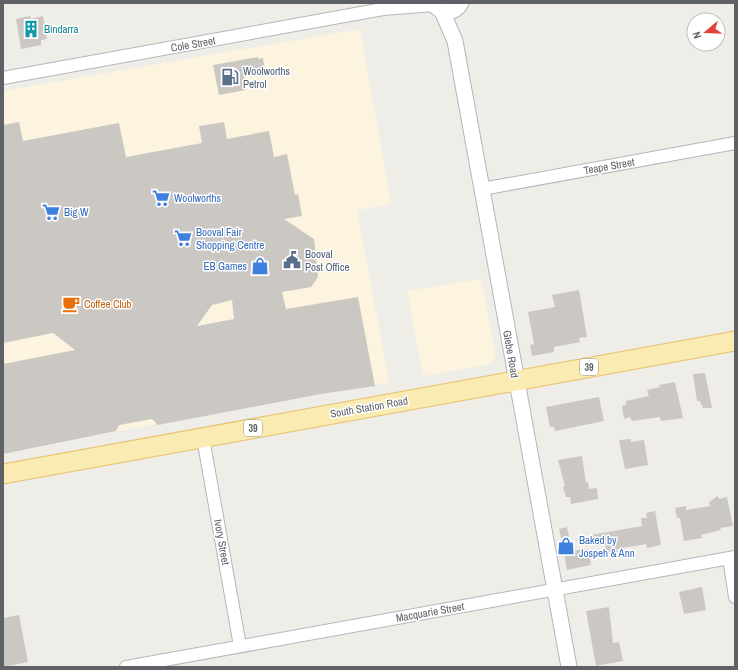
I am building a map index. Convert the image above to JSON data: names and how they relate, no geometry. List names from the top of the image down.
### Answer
{
  "streets": {
    "main road": ["39", "South Station Road"],
    "street": [
      "Cole Street",
      "Teape Street",
      "Glebe Road",
      "Ivory Street",
      "Macquarie Street"
    ]
  },
  "crossings": [
    ["Cole Street", "Glebe Road"],
    ["Teape Street", "Glebe Road"],
    ["Glebe Road", "South Station Road"],
    ["Glebe Road", "Macquarie Street"],
    ["South Station Road", "Ivory Street"],
    ["Ivory Street", "Macquarie Street"]
  ],
  "places": {
    "building": ["Bindarra"],
    "fuel station": ["Woolworths Petrol"],
    "supermarket": ["Woolworths", "Big W", "Booval Fair Shopping Centre"],
    "public building": ["Booval Post Office"],
    "shop": ["EB Games", "Baked by Jospeh & Ann"],
    "cafe": ["Coffee Club"]
  },
  "north": "left"
}
